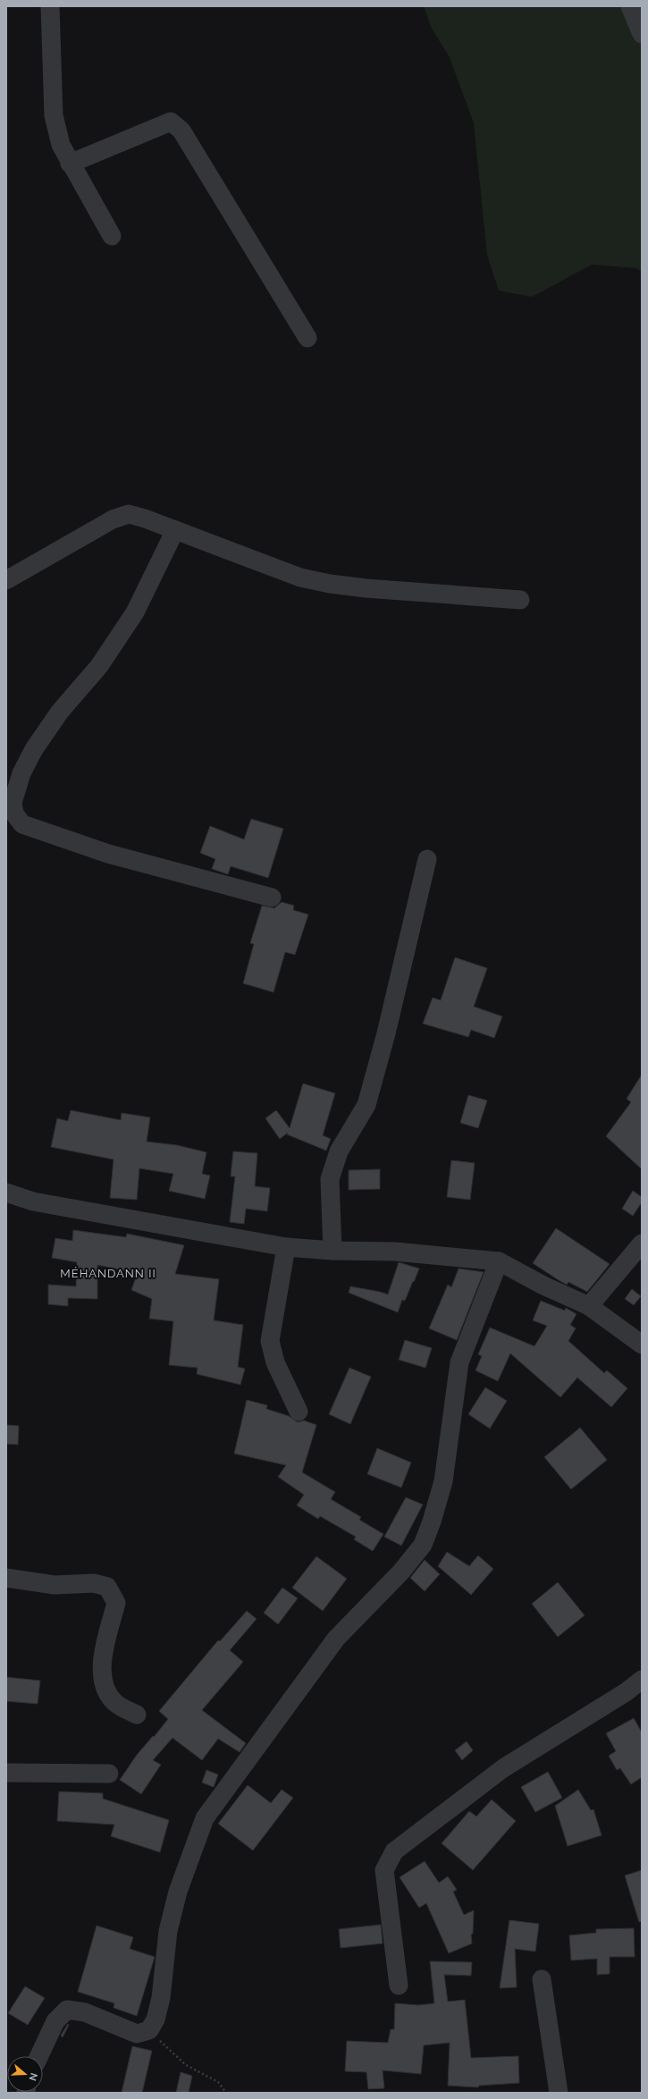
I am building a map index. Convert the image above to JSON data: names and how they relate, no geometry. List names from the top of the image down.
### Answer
{
  "districts": ["MÉHANDANN II"],
  "north": "right"
}
